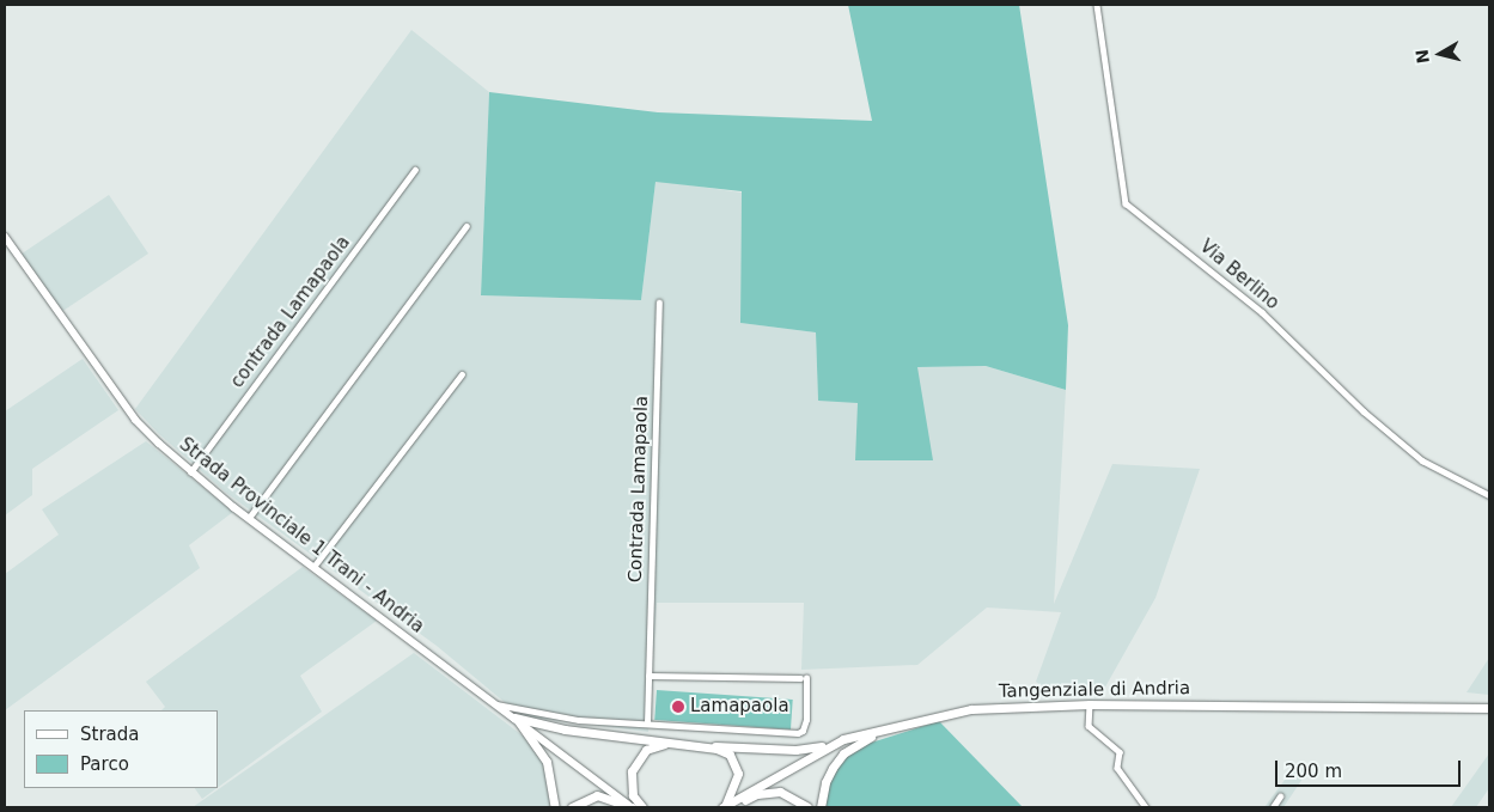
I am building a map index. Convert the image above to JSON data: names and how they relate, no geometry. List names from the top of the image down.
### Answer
{
  "streets": {
    "main road": ["Strada Provinciale 1 Trani - Andria", "Tangenziale di Andria"],
    "street": ["Via Berlino", "contrada Lamapaola", "Contrada Lamapaola"]
  },
  "crossings": [
    ["contrada Lamapaola", "Strada Provinciale 1 Trani - Andria"]
  ],
  "places": ["Lamapaola"],
  "legend": ["Strada", "Parco"],
  "scale_bar": "200 m",
  "north": "left"
}
